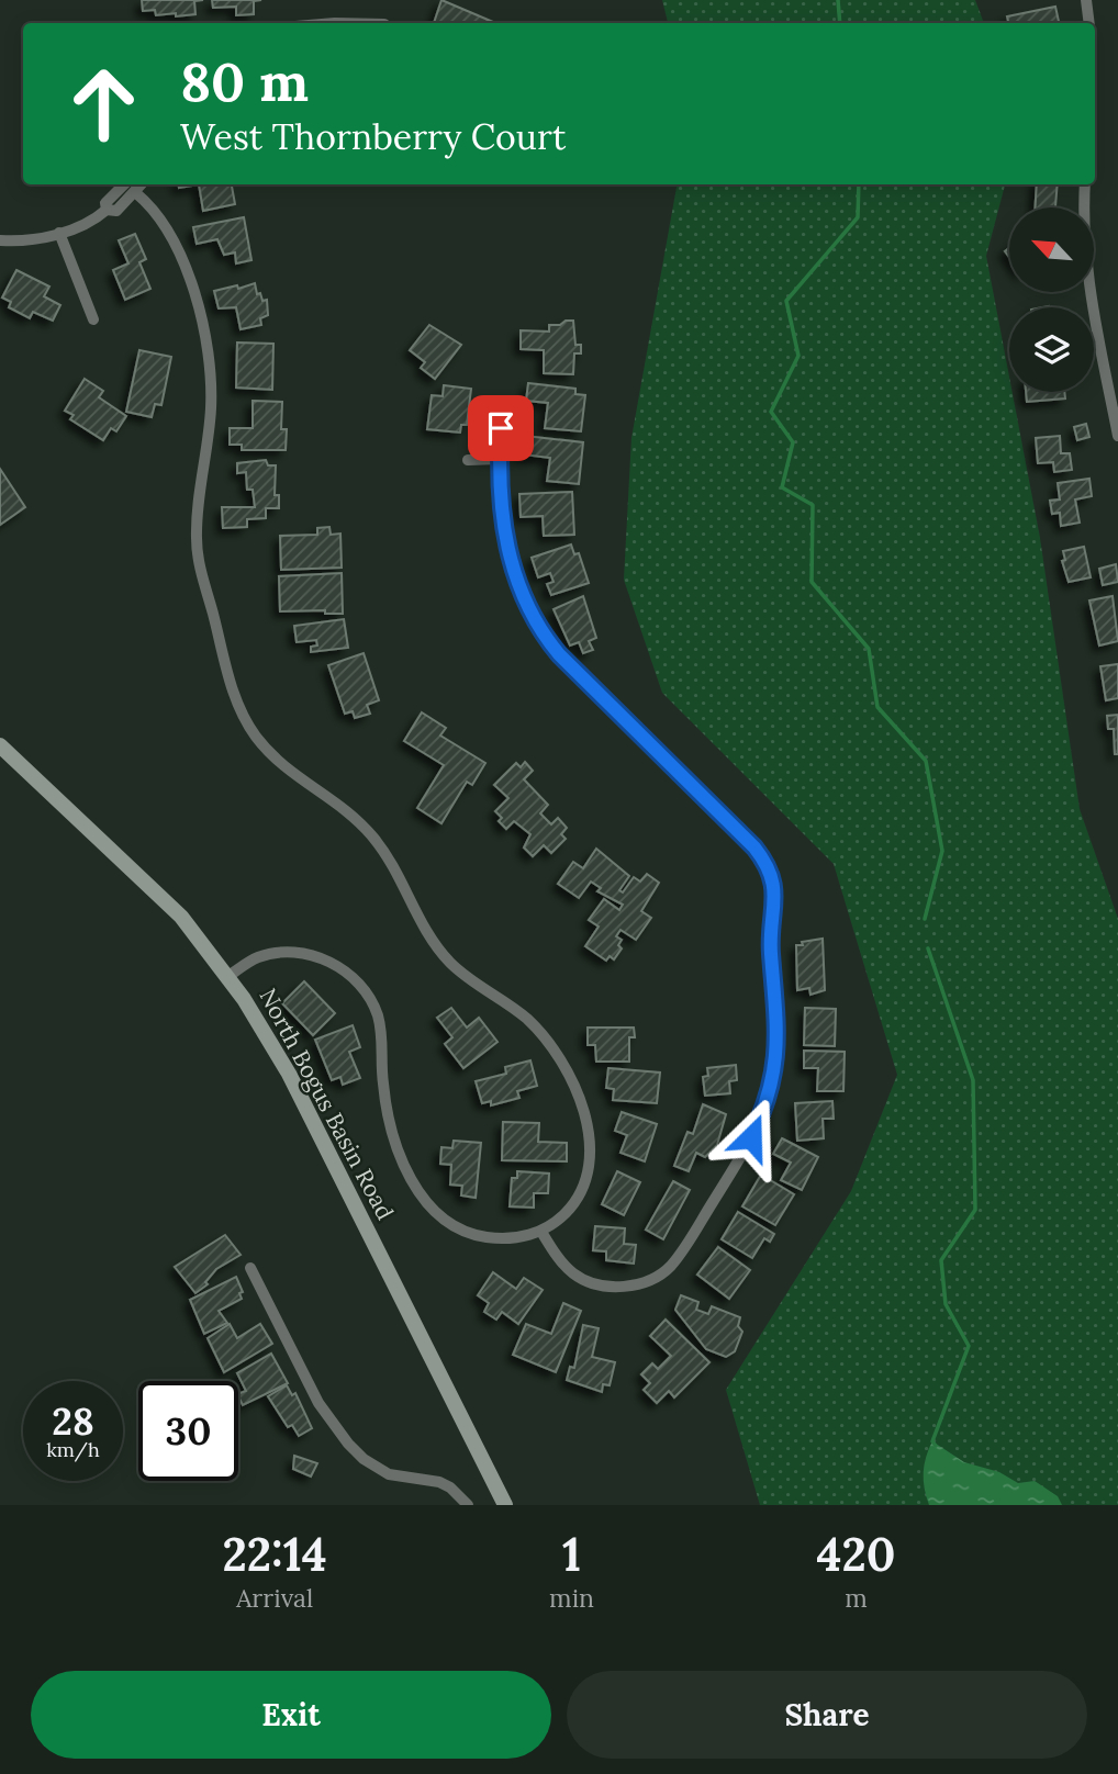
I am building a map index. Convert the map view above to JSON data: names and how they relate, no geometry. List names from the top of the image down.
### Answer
{
  "streets": {
    "street": ["North Bogus Basin Road"]
  },
  "north": "top left",
  "page": {
    "turn": ["80 m", "West Thornberry Court"],
    "speed": "28 km/h",
    "limit": "30",
    "eta": [
      "22:14",
      "Arrival",
      "1",
      "min",
      "420",
      "m"
    ],
    "buttons": ["Exit", "Share"]
  }
}
